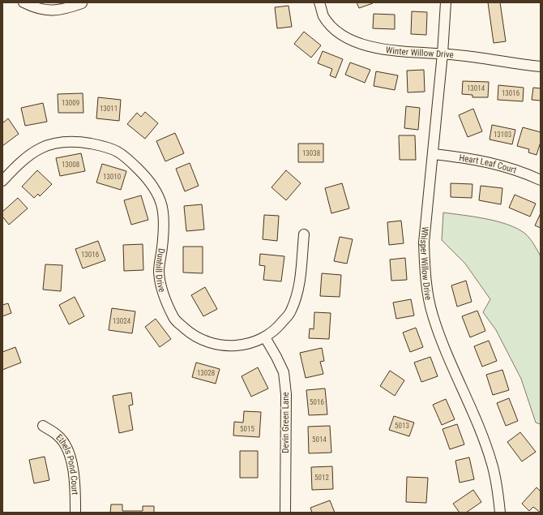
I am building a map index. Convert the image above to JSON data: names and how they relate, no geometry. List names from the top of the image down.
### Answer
{
  "streets": {
    "street": [
      "Winter Willow Drive",
      "Heart Leaf Court",
      "Whisper Willow Drive",
      "Dunhill Drive",
      "Devin Green Lane",
      "Ethels Pond Court"
    ]
  },
  "crossings": [
    ["Winter Willow Drive", "Whisper Willow Drive"],
    ["Heart Leaf Court", "Whisper Willow Drive"],
    ["Dunhill Drive", "Devin Green Lane"]
  ],
  "house_numbers": [
    "13014",
    "13016",
    "13009",
    "13011",
    "13103",
    "13038",
    "13008",
    "13010",
    "13016",
    "13024",
    "13028",
    "5016",
    "5013",
    "5015",
    "5014",
    "5012"
  ]
}
